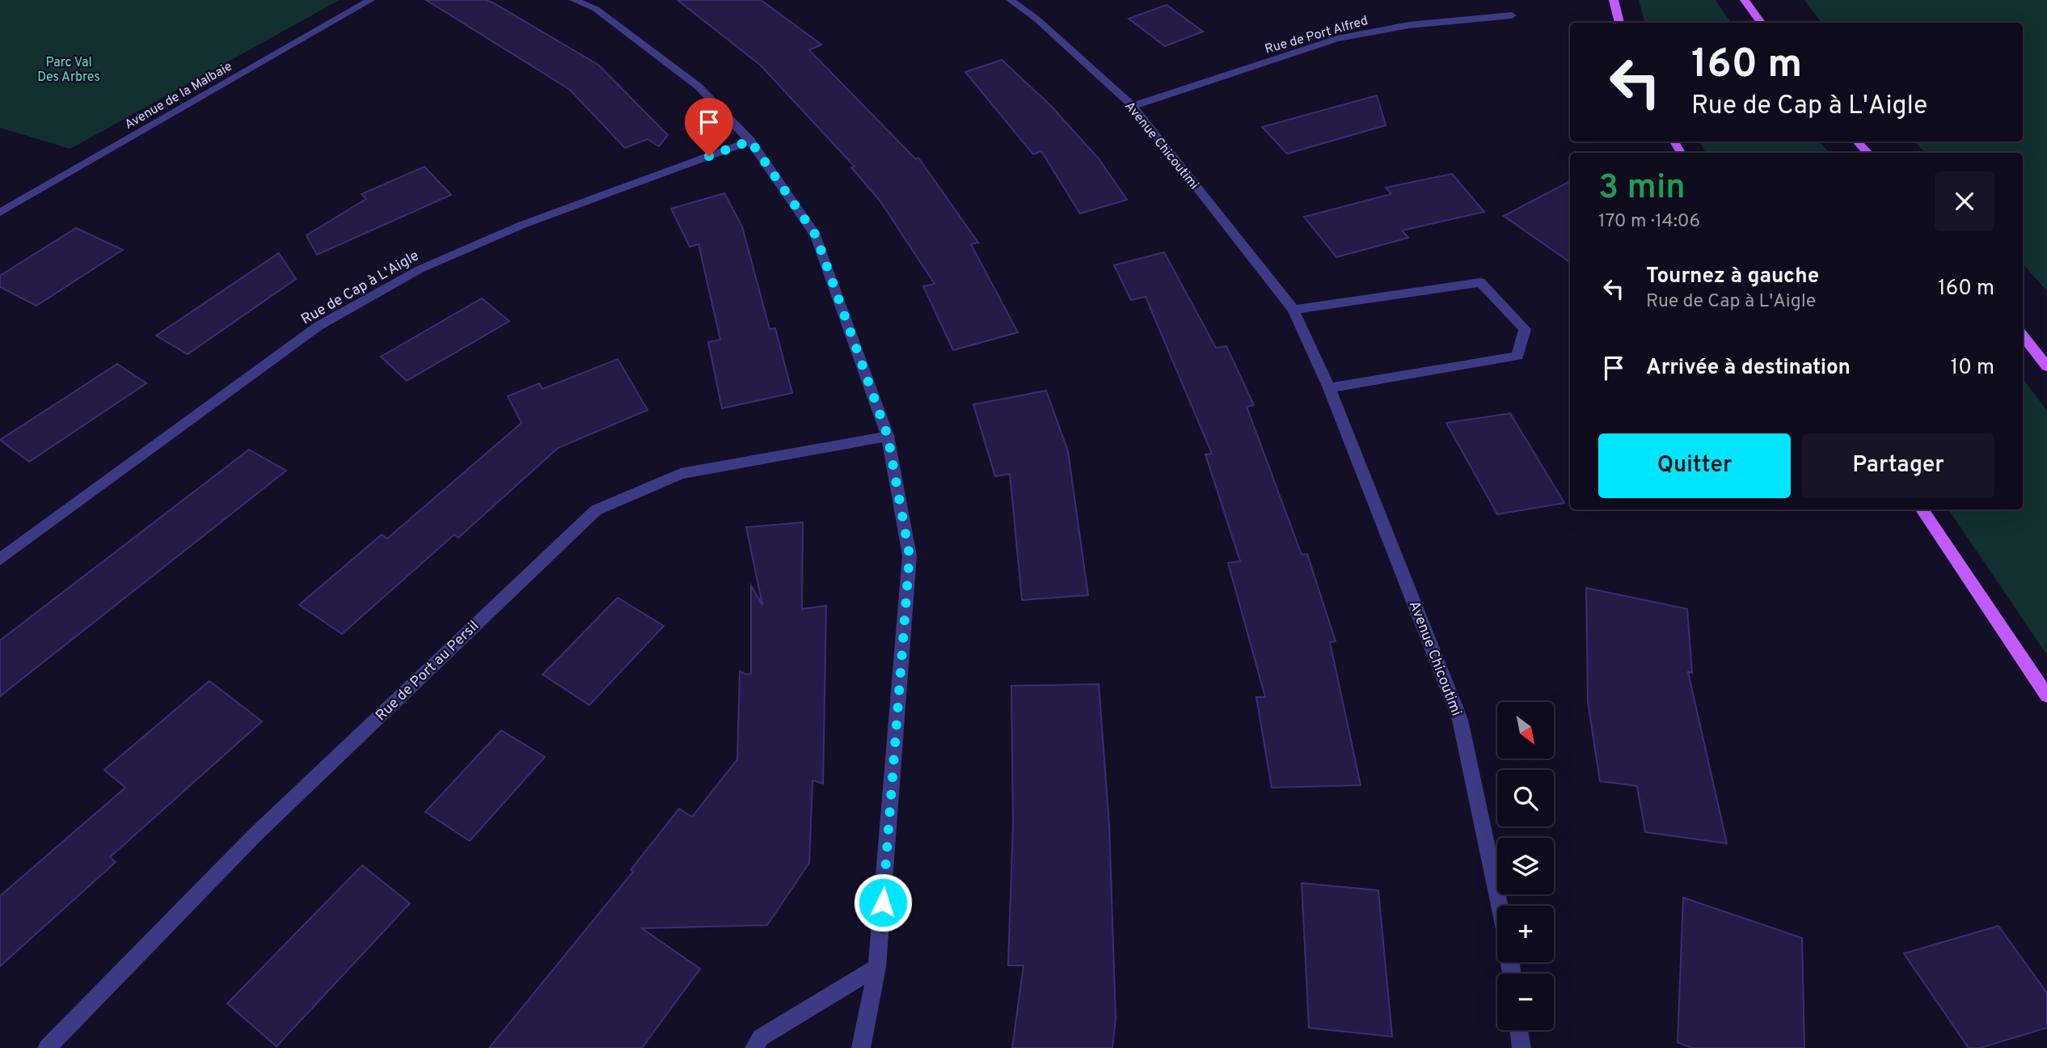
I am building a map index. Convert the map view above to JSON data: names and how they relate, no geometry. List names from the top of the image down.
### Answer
{
  "streets": {
    "street": [
      "Rue de Port Alfred",
      "Avenue de la Malbaie",
      "Avenue Chicoutimi",
      "Rue de Cap à L'Aigle",
      "Rue de Port au Persil"
    ]
  },
  "crossings": [
    ["Rue de Port Alfred", "Avenue Chicoutimi"]
  ],
  "parks": ["Parc Val Des Arbres"],
  "north": "bottom right",
  "page": {
    "turn": ["160 m", "Rue de Cap à L'Aigle"],
    "heading": ["3 min", "170 m · 14:06"],
    "list": [
      {
        "name": "Tournez à gauche",
        "note": "Rue de Cap à L'Aigle",
        "value": "160 m"
      },
      {
        "name": "Arrivée à destination",
        "value": "10 m"
      }
    ],
    "buttons": ["Quitter", "Partager"],
    "map_buttons": ["+", "−"]
  }
}
